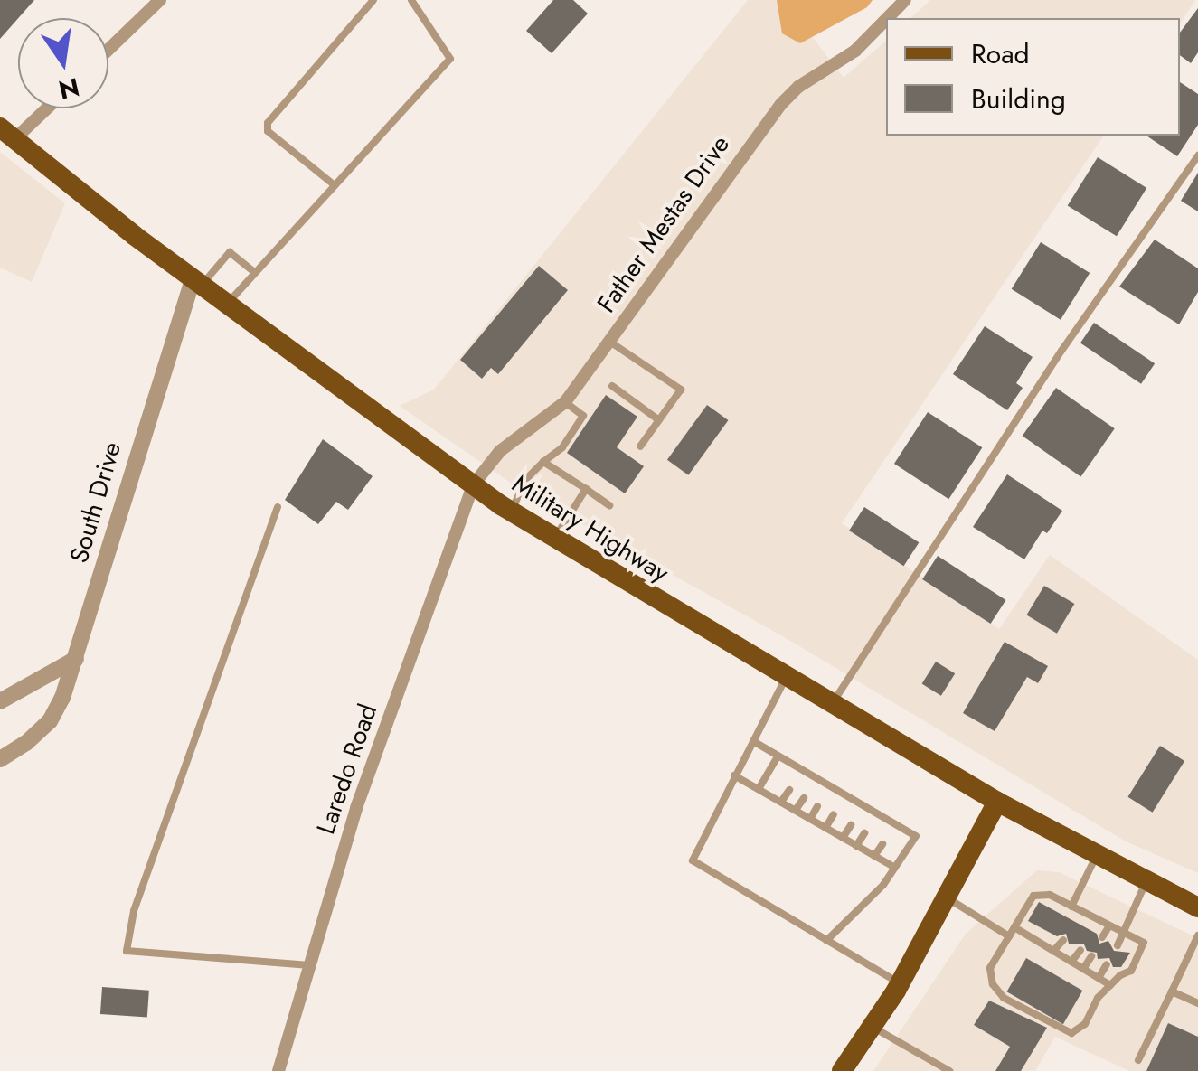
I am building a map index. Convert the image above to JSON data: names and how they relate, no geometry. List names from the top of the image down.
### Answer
{
  "streets": {
    "main road": ["Military Highway"],
    "street": ["Father Mestas Drive", "South Drive", "Laredo Road"]
  },
  "crossings": [
    ["Father Mestas Drive", "Military Highway"],
    ["Father Mestas Drive", "Laredo Road"],
    ["South Drive", "Military Highway"],
    ["Military Highway", "Laredo Road"]
  ],
  "legend": ["Road", "Building"],
  "north": "bottom"
}
